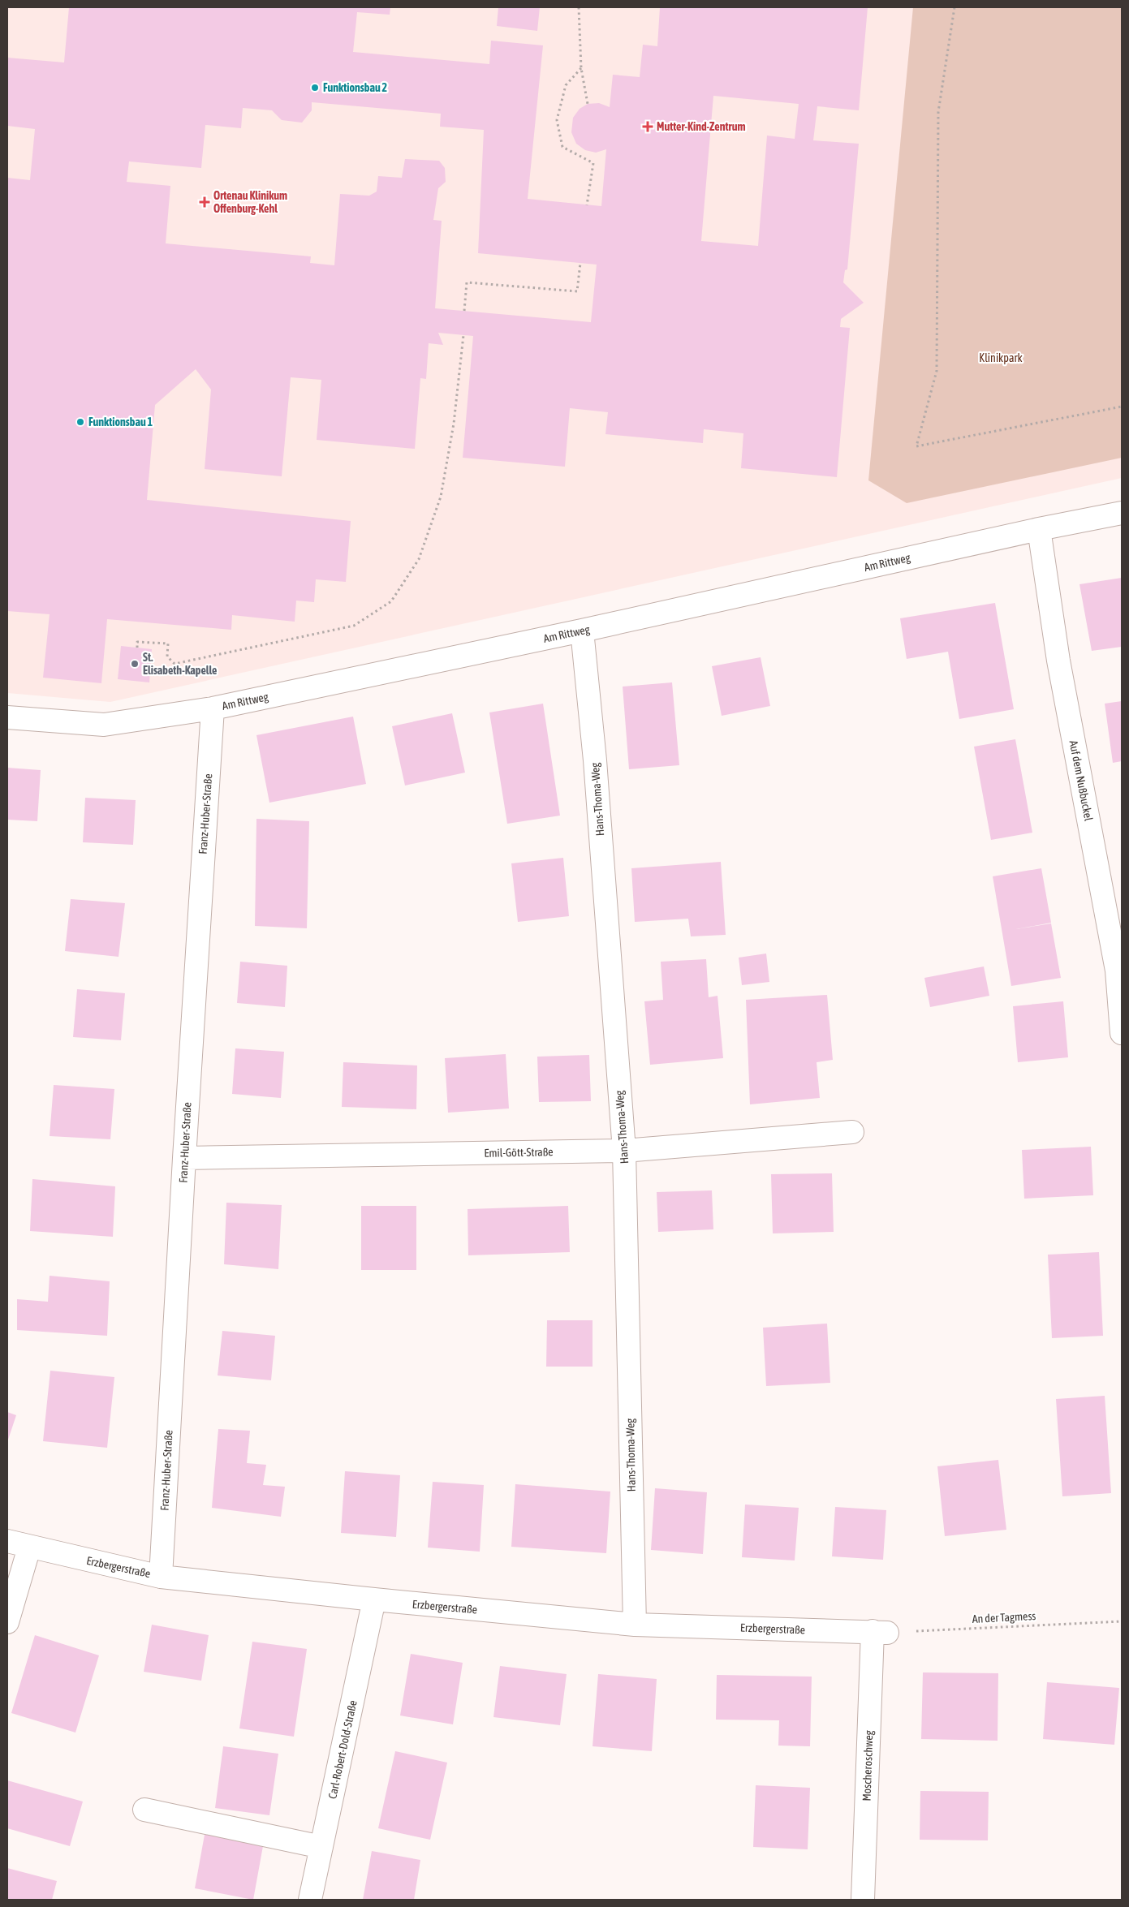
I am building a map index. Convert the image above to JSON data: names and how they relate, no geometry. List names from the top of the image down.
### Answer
{
  "streets": {
    "street": [
      "Am Rittweg",
      "Auf dem Nußbuckel",
      "Hans-Thoma-Weg",
      "Franz-Huber-Straße",
      "Emil-Gött-Straße",
      "Erzbergerstraße",
      "Carl-Robert-Dold-Straße",
      "Moscheroschweg"
    ],
    "path": ["An der Tagmess"]
  },
  "crossings": [
    ["Am Rittweg", "Auf dem Nußbuckel"],
    ["Am Rittweg", "Hans-Thoma-Weg"],
    ["Am Rittweg", "Franz-Huber-Straße"],
    ["Hans-Thoma-Weg", "Emil-Gött-Straße"],
    ["Hans-Thoma-Weg", "Erzbergerstraße"],
    ["Franz-Huber-Straße", "Emil-Gött-Straße"],
    ["Franz-Huber-Straße", "Erzbergerstraße"],
    ["Erzbergerstraße", "An der Tagmess"],
    ["Erzbergerstraße", "Carl-Robert-Dold-Straße"],
    ["Erzbergerstraße", "Moscheroschweg"],
    ["An der Tagmess", "Moscheroschweg"]
  ],
  "parks": ["Klinikpark"],
  "places": {
    "other": ["Funktionsbau 2", "Funktionsbau 1", "St. Elisabeth-Kapelle"],
    "health": ["Mutter-Kind-Zentrum", "Ortenau Klinikum Offenburg-Kehl"]
  }
}
